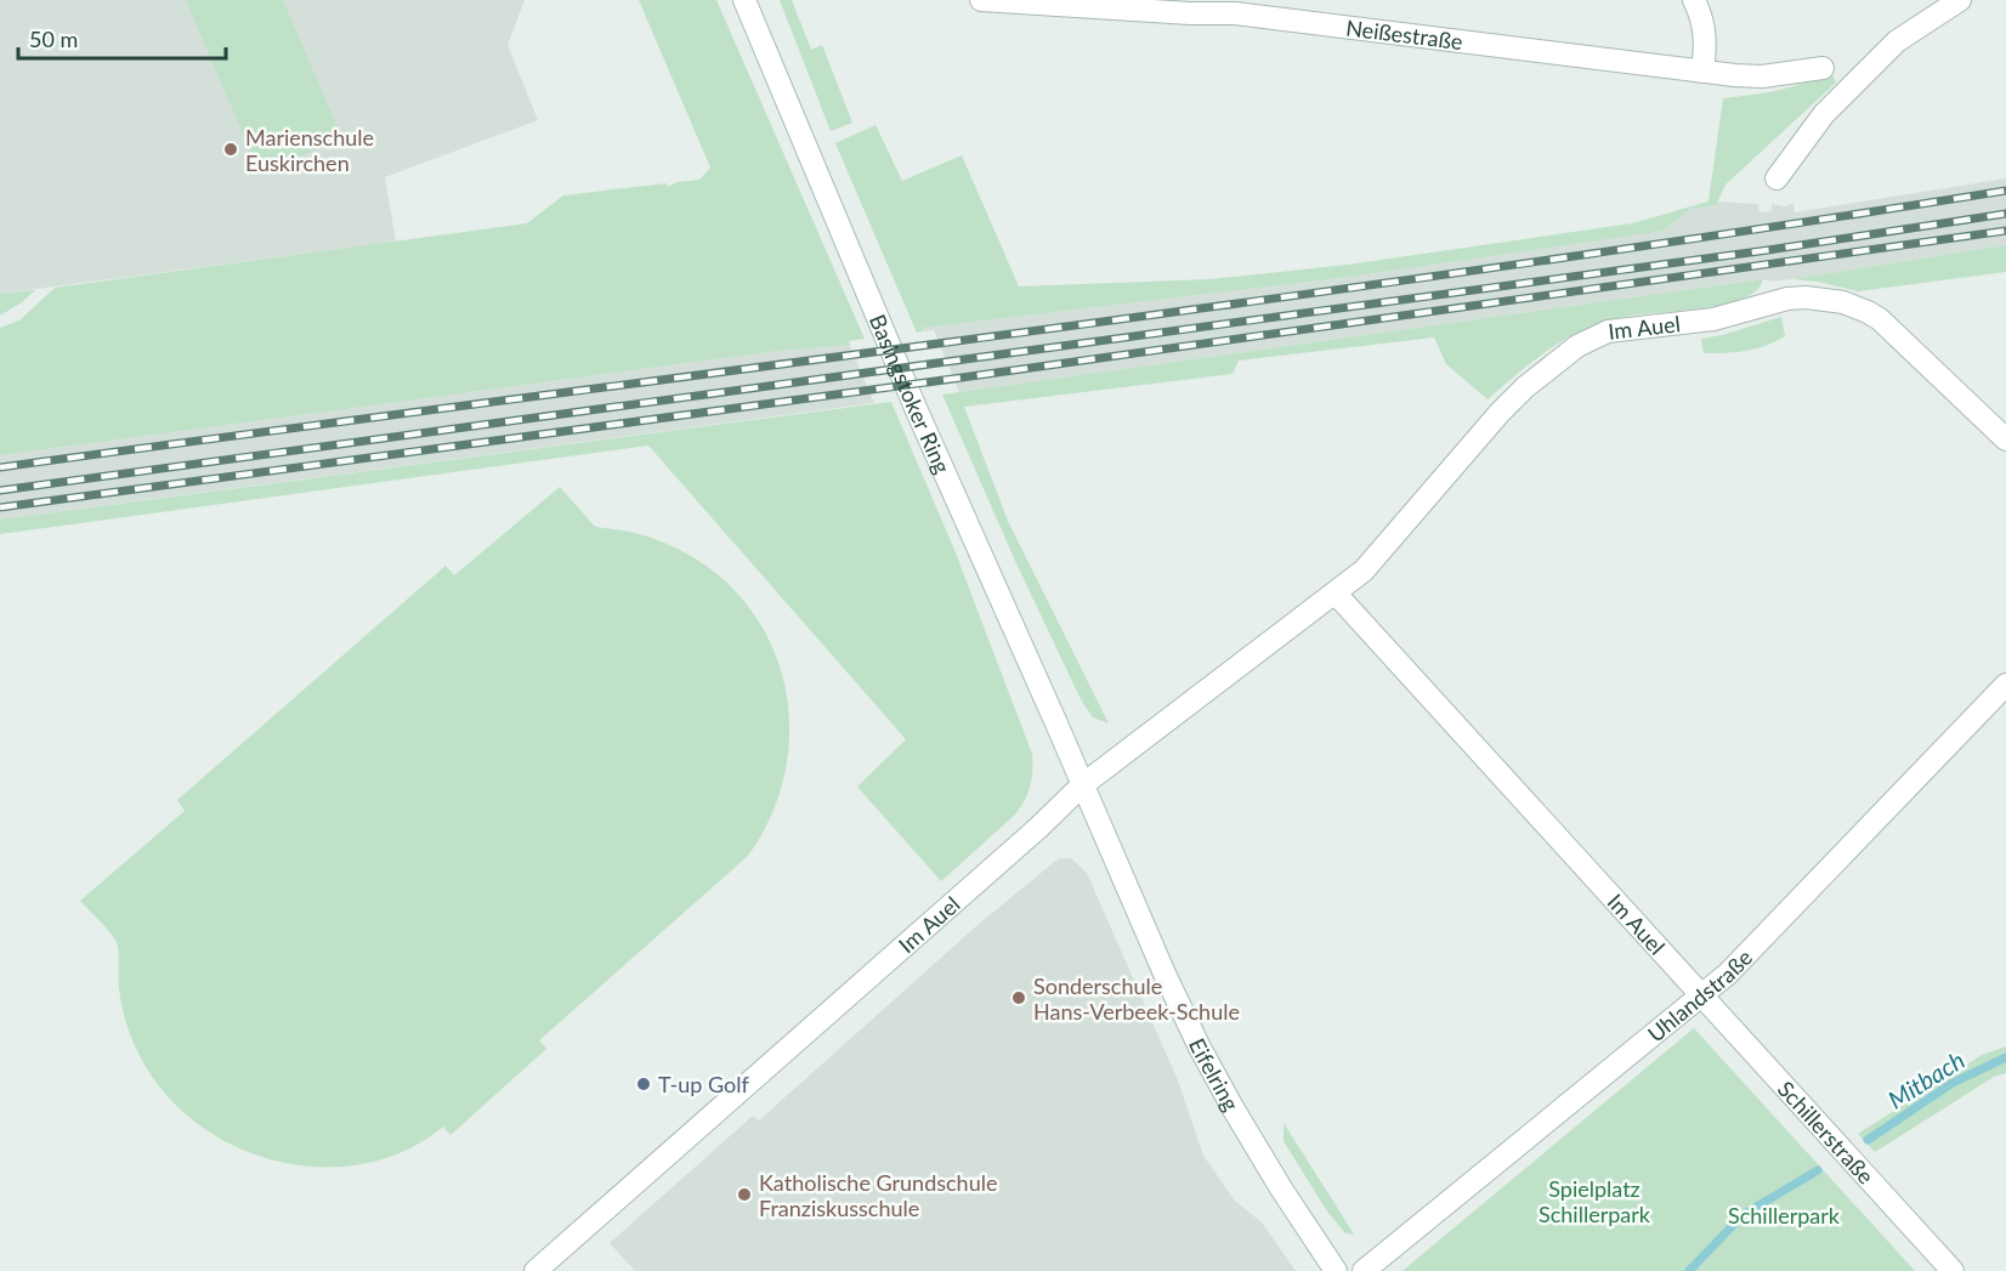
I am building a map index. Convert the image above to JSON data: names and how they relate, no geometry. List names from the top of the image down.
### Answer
{
  "streets": {
    "street": [
      "Neißestraße",
      "Im Auel",
      "Basingstoker Ring",
      "Uhlandstraße",
      "Eifelring",
      "Schillerstraße"
    ]
  },
  "crossings": [
    ["Im Auel", "Basingstoker Ring"],
    ["Im Auel", "Uhlandstraße"],
    ["Im Auel", "Eifelring"],
    ["Im Auel", "Schillerstraße"],
    ["Basingstoker Ring", "Eifelring"],
    ["Uhlandstraße", "Schillerstraße"]
  ],
  "water": ["Mitbach"],
  "parks": ["Spielplatz Schillerpark", "Schillerpark"],
  "places": [
    "Marienschule Euskirchen",
    "Sonderschule Hans-Verbeek-Schule",
    "T-up Golf",
    "Katholische Grundschule Franziskusschule"
  ],
  "scale_bar": "50 m"
}
